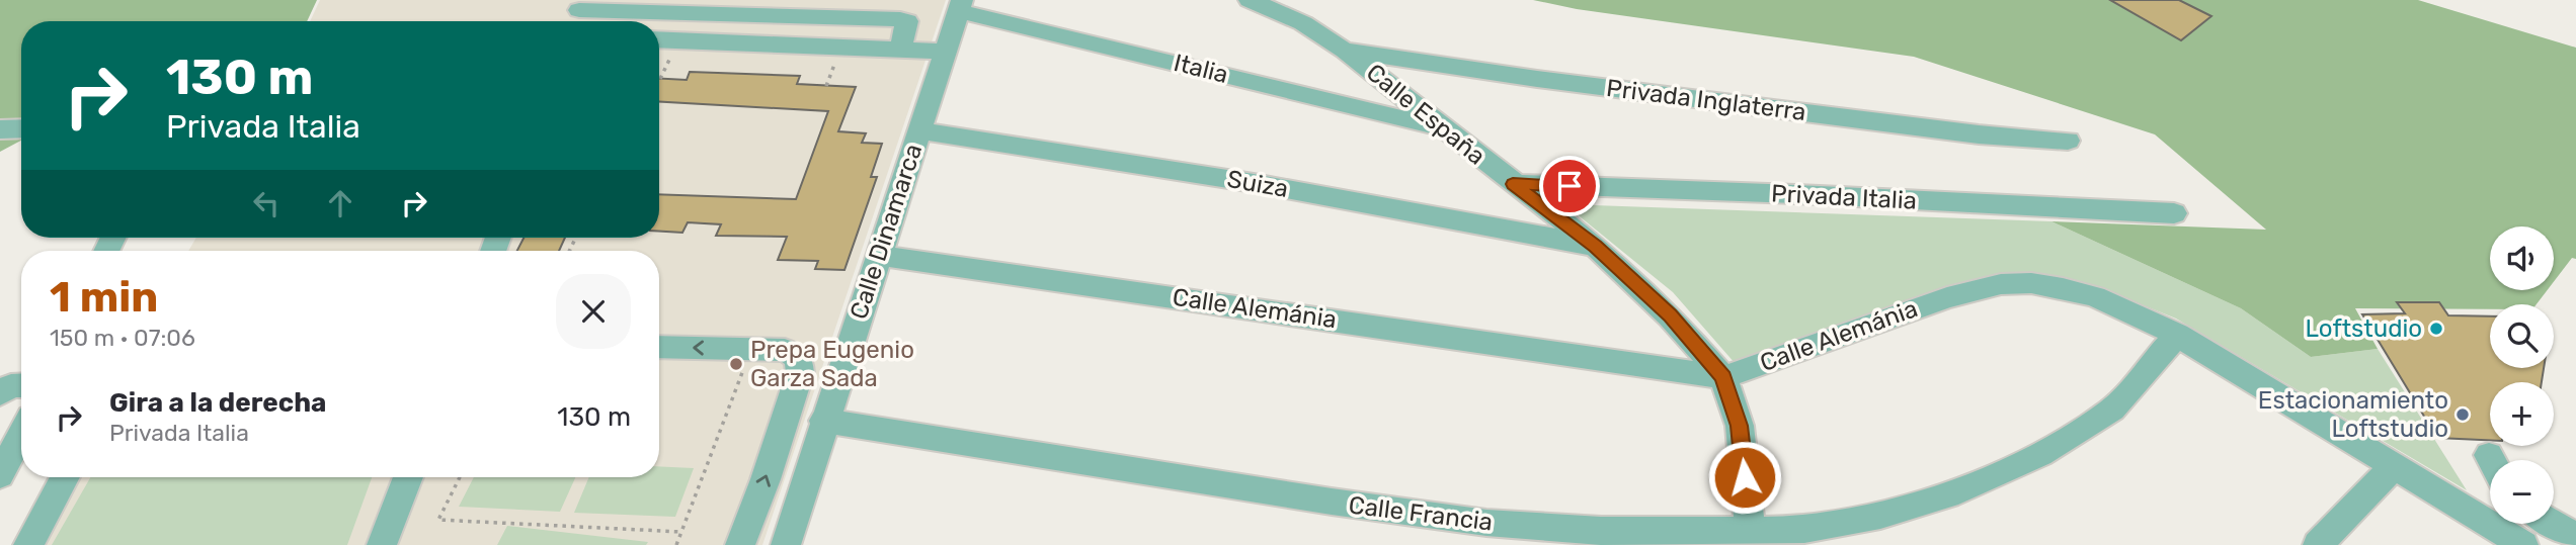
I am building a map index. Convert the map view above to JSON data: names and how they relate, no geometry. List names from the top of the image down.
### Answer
{
  "streets": {
    "street": [
      "Italia",
      "Privada Inglaterra",
      "Calle España",
      "Suiza",
      "Privada Italia",
      "Calle Dinamarca",
      "Calle Alemánia",
      "Calle Francia"
    ]
  },
  "crossings": [
    ["Italia", "Calle España"],
    ["Italia", "Calle Dinamarca"],
    ["Privada Inglaterra", "Calle España"],
    ["Calle España", "Suiza"],
    ["Calle España", "Privada Italia"],
    ["Calle España", "Calle Alemánia"],
    ["Calle España", "Calle Francia"],
    ["Suiza", "Calle Dinamarca"],
    ["Calle Dinamarca", "Calle Alemánia"],
    ["Calle Dinamarca", "Calle Francia"],
    ["Calle Alemánia", "Calle Francia"]
  ],
  "places": ["Loftstudio", "Prepa Eugenio Garza Sada", "Estacionamiento Loftstudio"],
  "page": {
    "turn": ["130 m", "Privada Italia"],
    "map_buttons": ["+", "−"],
    "heading": ["1 min", "150 m · 07:06"],
    "list": [
      {
        "name": "Gira a la derecha",
        "note": "Privada Italia",
        "value": "130 m"
      }
    ]
  }
}
